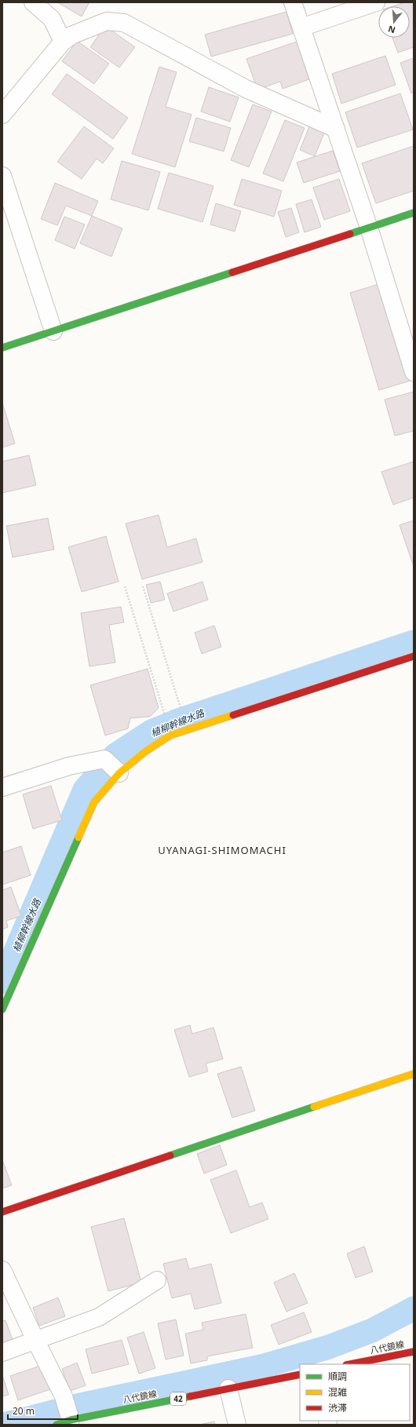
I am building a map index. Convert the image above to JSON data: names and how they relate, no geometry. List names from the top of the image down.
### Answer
{
  "streets": {
    "street": ["八代鏡線", "42"]
  },
  "districts": ["UYANAGI-SHIMOMACHI"],
  "water": ["植柳幹線水路"],
  "legend": ["順調", "混雑", "渋滞"],
  "scale_bar": "20 m",
  "north": "bottom"
}
